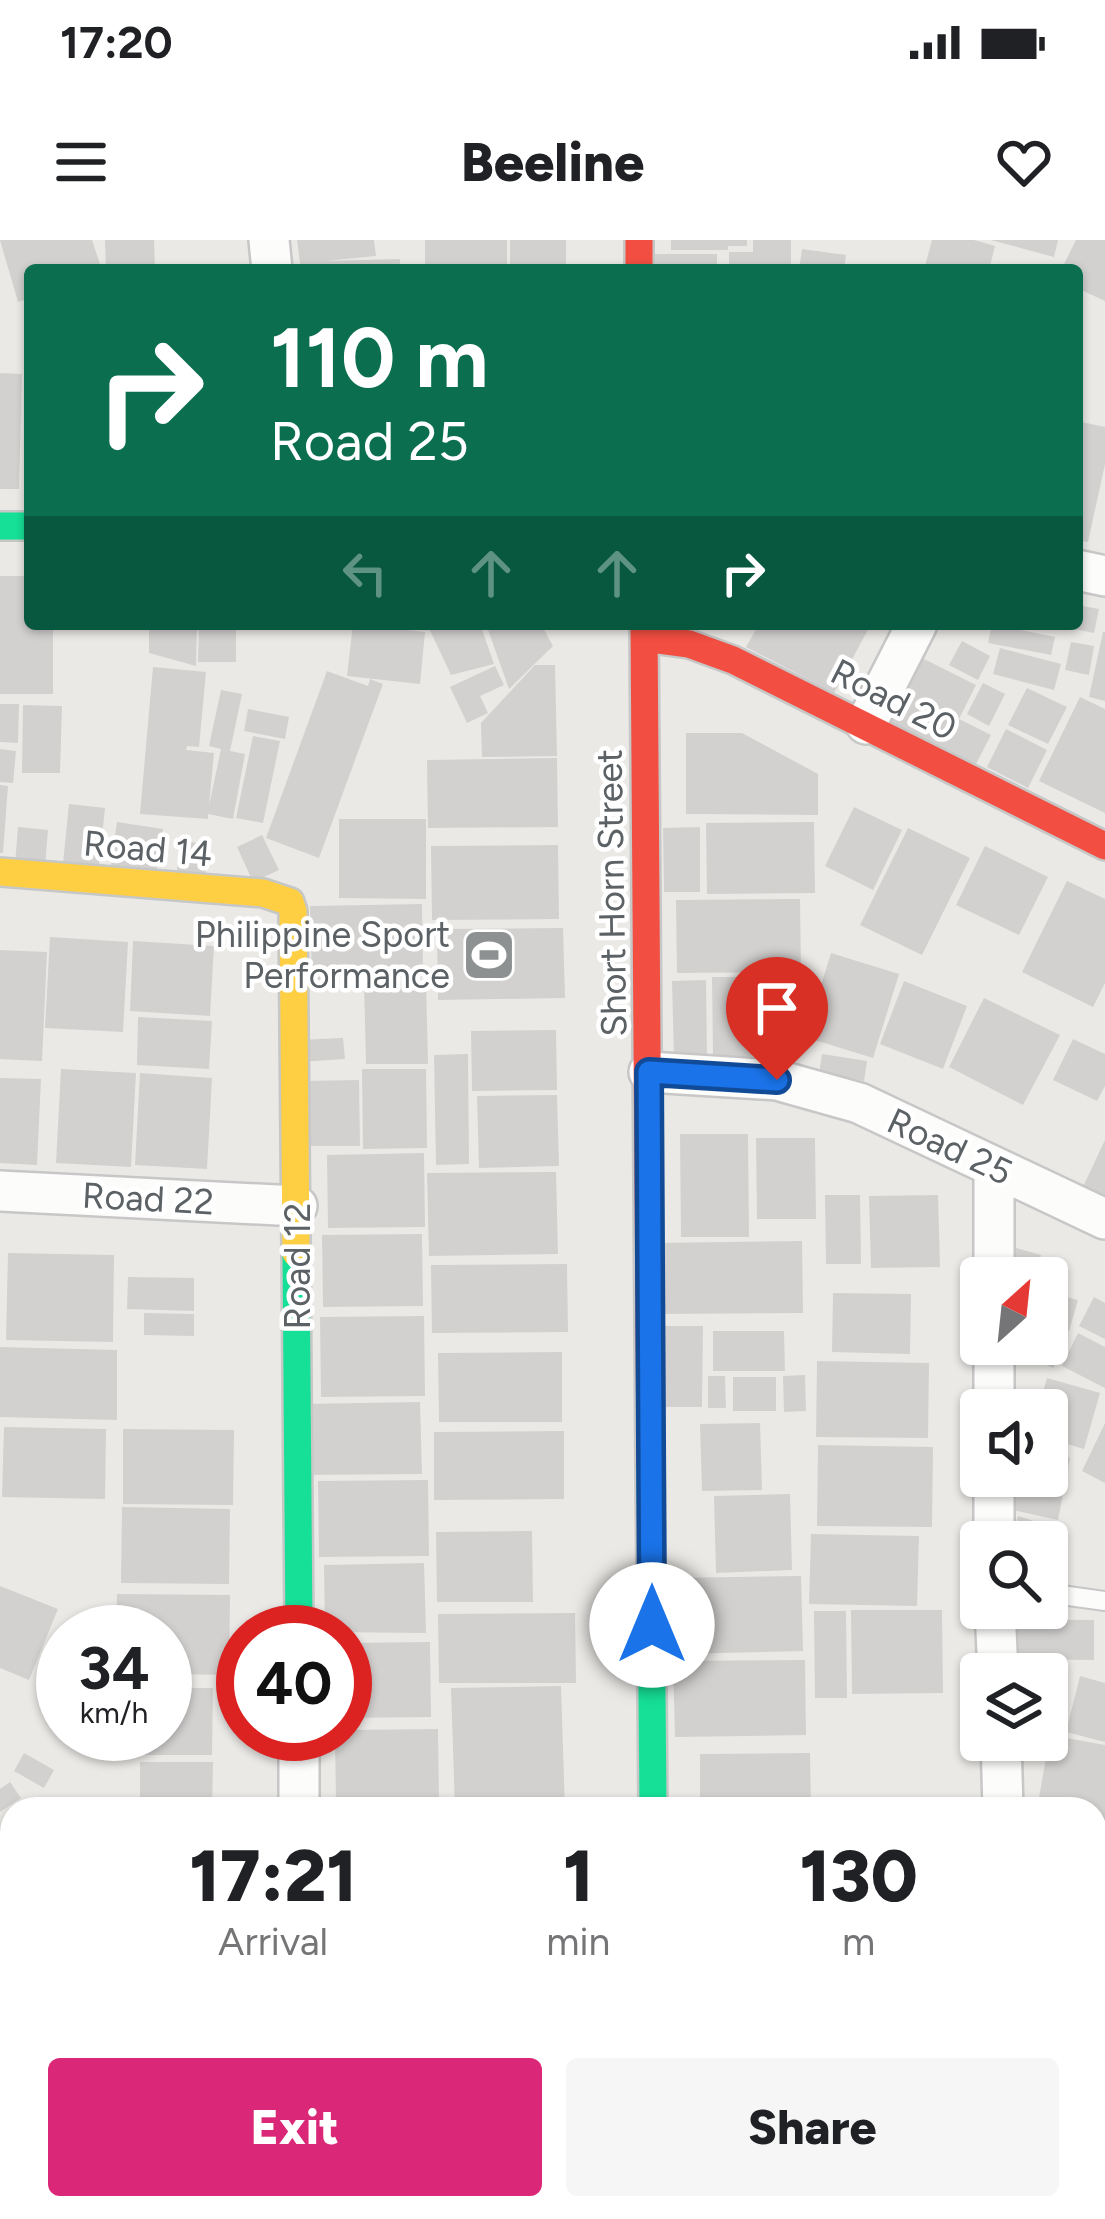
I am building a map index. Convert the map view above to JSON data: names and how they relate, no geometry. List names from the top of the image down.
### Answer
{
  "streets": {
    "street": [
      "Road 20",
      "Road 14",
      "Short Horn Street",
      "Road 25",
      "Road 22",
      "Road 12"
    ]
  },
  "crossings": [
    ["Road 20", "Short Horn Street"],
    ["Road 14", "Road 12"],
    ["Short Horn Street", "Road 25"],
    ["Road 22", "Road 12"]
  ],
  "places": {
    "sports": ["Philippine Sport Performance"]
  },
  "north": "top right",
  "page": {
    "status": "17:20",
    "header": "Beeline",
    "turn": ["110 m", "Road 25"],
    "speed": "34 km/h",
    "limit": "40",
    "eta": [
      "17:21",
      "Arrival",
      "1",
      "min",
      "130",
      "m"
    ],
    "buttons": ["Exit", "Share"]
  }
}
